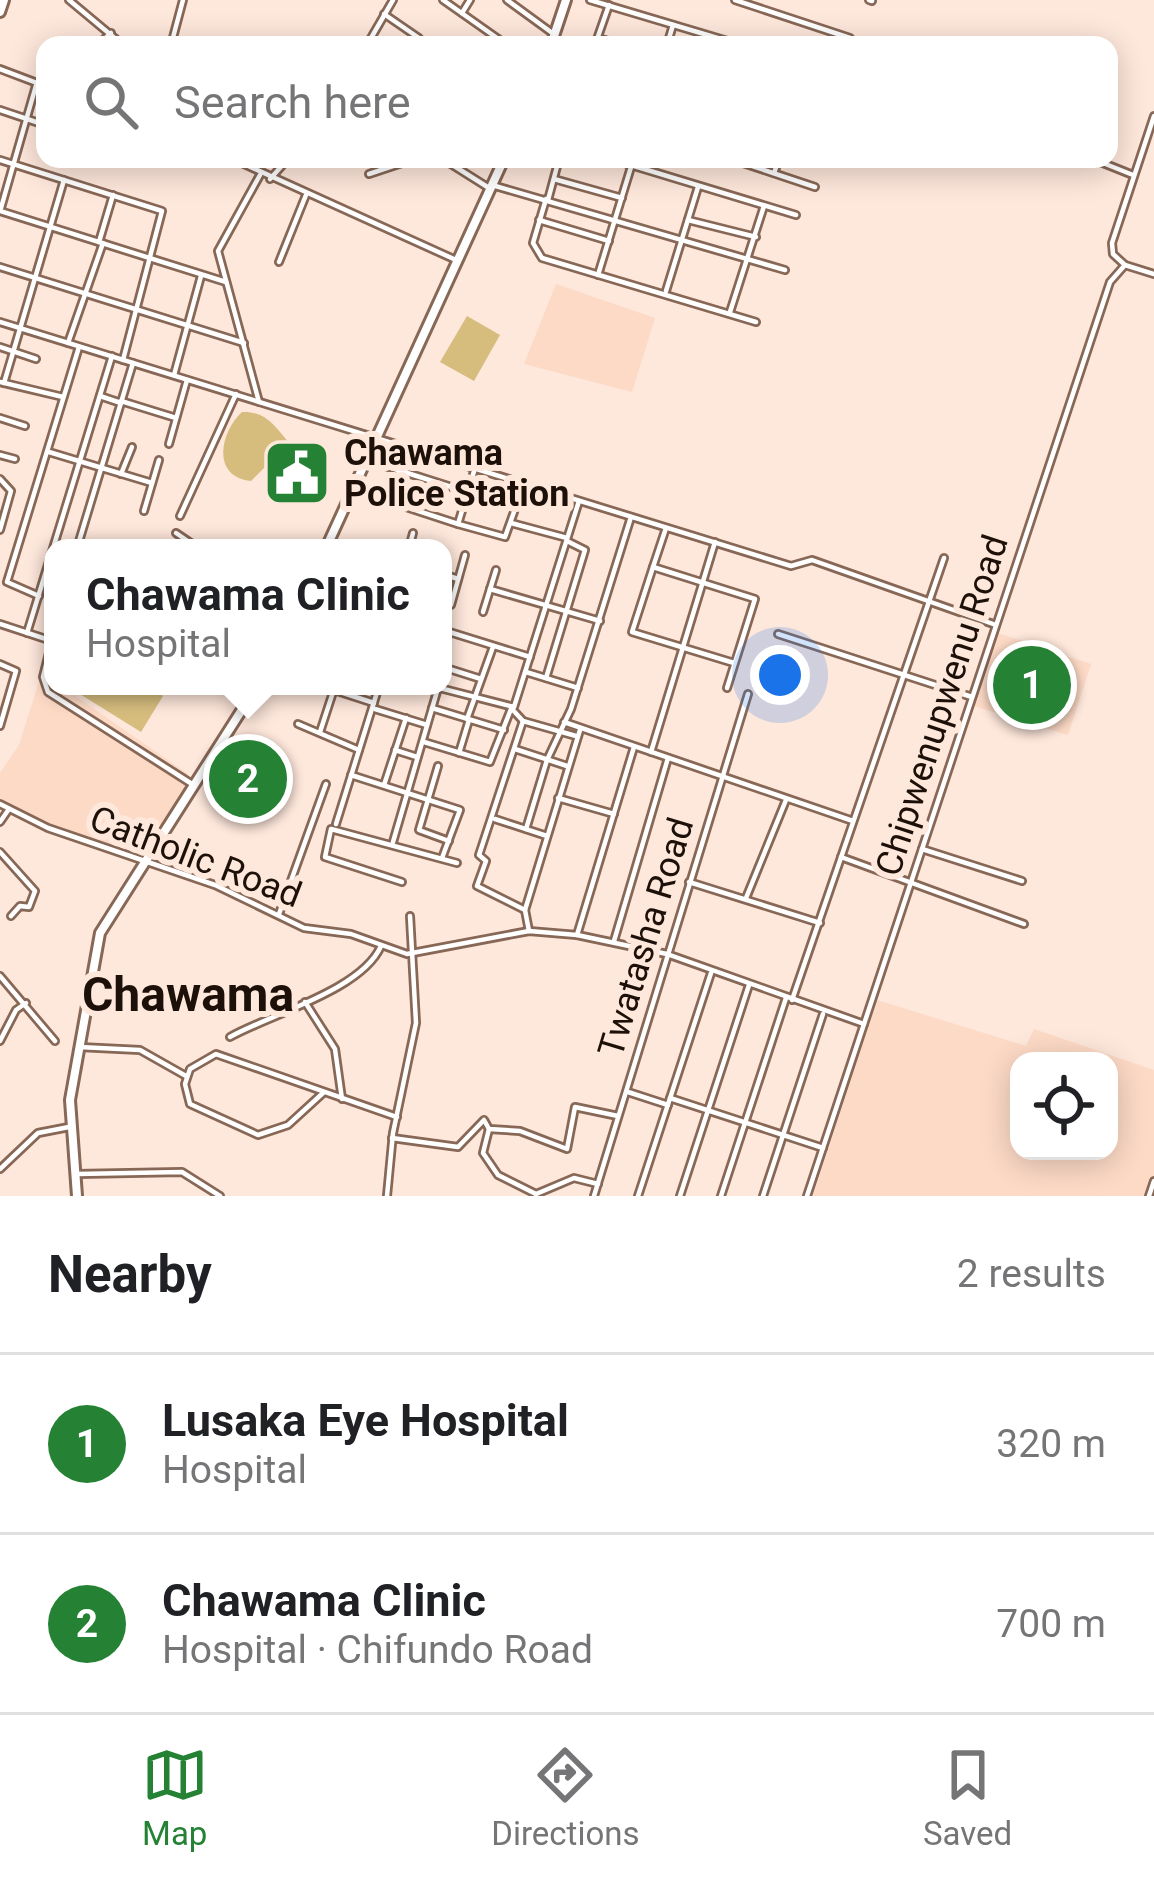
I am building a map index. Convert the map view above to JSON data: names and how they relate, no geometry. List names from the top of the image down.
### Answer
{
  "streets": {
    "street": ["Chipwenupwenu Road", "Catholic Road", "Twatasha Road"]
  },
  "districts": ["Chawama"],
  "places": {
    "public building": ["Chawama Police Station"]
  },
  "page": {
    "search": "Search here",
    "popup": ["Chawama Clinic", "Hospital"],
    "pins": ["1", "2"],
    "heading": ["Nearby", "2 results"],
    "list": [
      {
        "mark": "1",
        "name": "Lusaka Eye Hospital",
        "note": "Hospital",
        "value": "320 m"
      },
      {
        "mark": "2",
        "name": "Chawama Clinic",
        "note": "Hospital · Chifundo Road",
        "value": "700 m"
      }
    ],
    "nav": ["Map", "Directions", "Saved"]
  }
}
